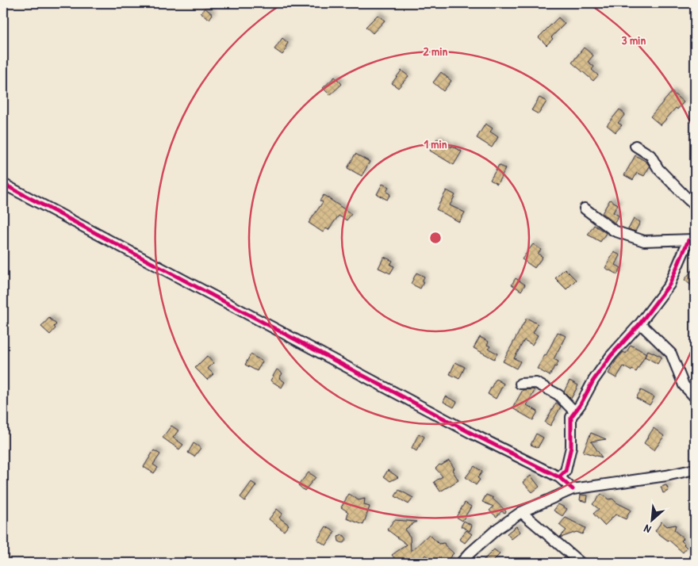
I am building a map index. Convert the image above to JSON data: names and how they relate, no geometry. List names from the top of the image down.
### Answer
{
  "north": "bottom left",
  "rings": ["3 min", "2 min", "1 min"]
}
